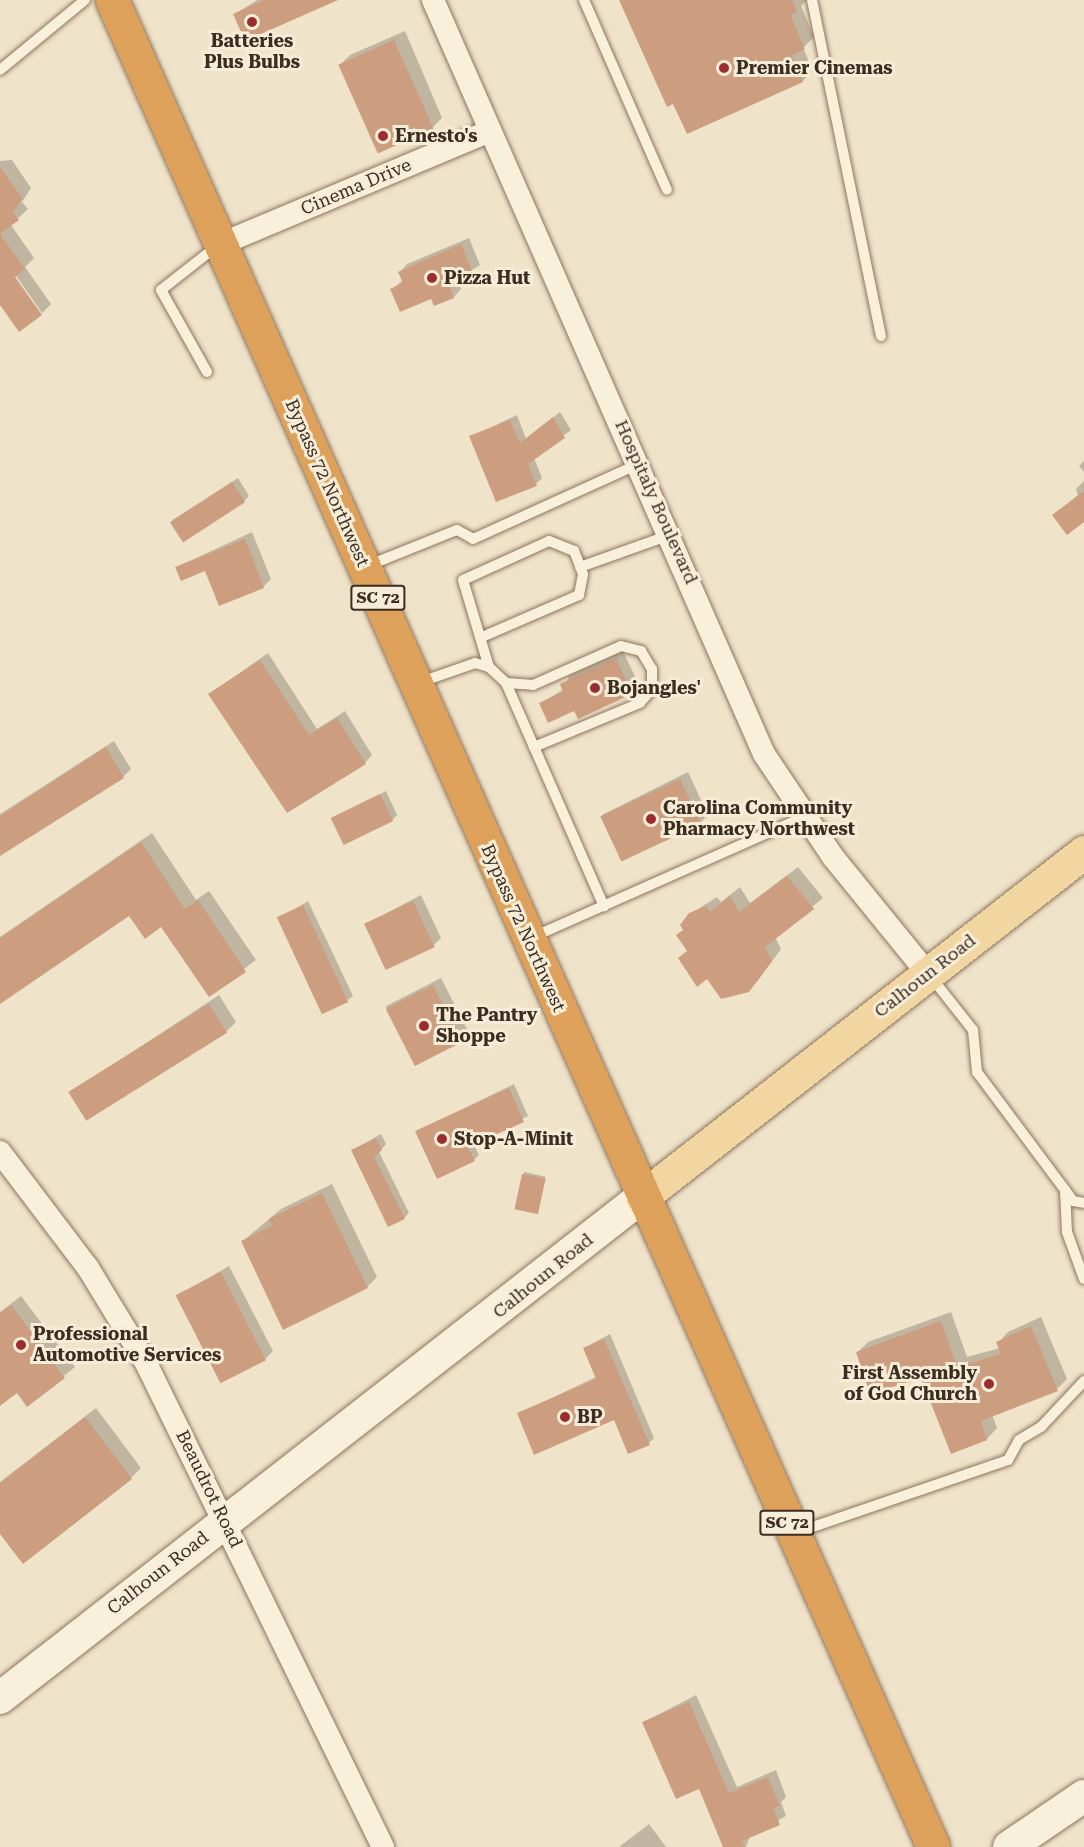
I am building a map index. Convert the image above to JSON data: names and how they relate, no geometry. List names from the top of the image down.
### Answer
{
  "streets": {
    "highway": ["Bypass 72 Northwest", "SC 72"],
    "main road": ["Calhoun Road"],
    "street": ["Cinema Drive", "Hospitaly Boulevard", "Beaudrot Road"]
  },
  "crossings": [
    ["Cinema Drive", "Bypass 72 Northwest"],
    ["Cinema Drive", "Hospitaly Boulevard"],
    ["Bypass 72 Northwest", "SC 72"],
    ["Bypass 72 Northwest", "Calhoun Road"],
    ["Hospitaly Boulevard", "Calhoun Road"],
    ["SC 72", "Calhoun Road"],
    ["Calhoun Road", "Beaudrot Road"]
  ],
  "places": [
    "Batteries Plus Bulbs",
    "Premier Cinemas",
    "Ernesto's",
    "Pizza Hut",
    "Bojangles'",
    "Carolina Community Pharmacy Northwest",
    "The Pantry Shoppe",
    "Stop-A-Minit",
    "Professional Automotive Services",
    "First Assembly of God Church",
    "BP"
  ]
}
